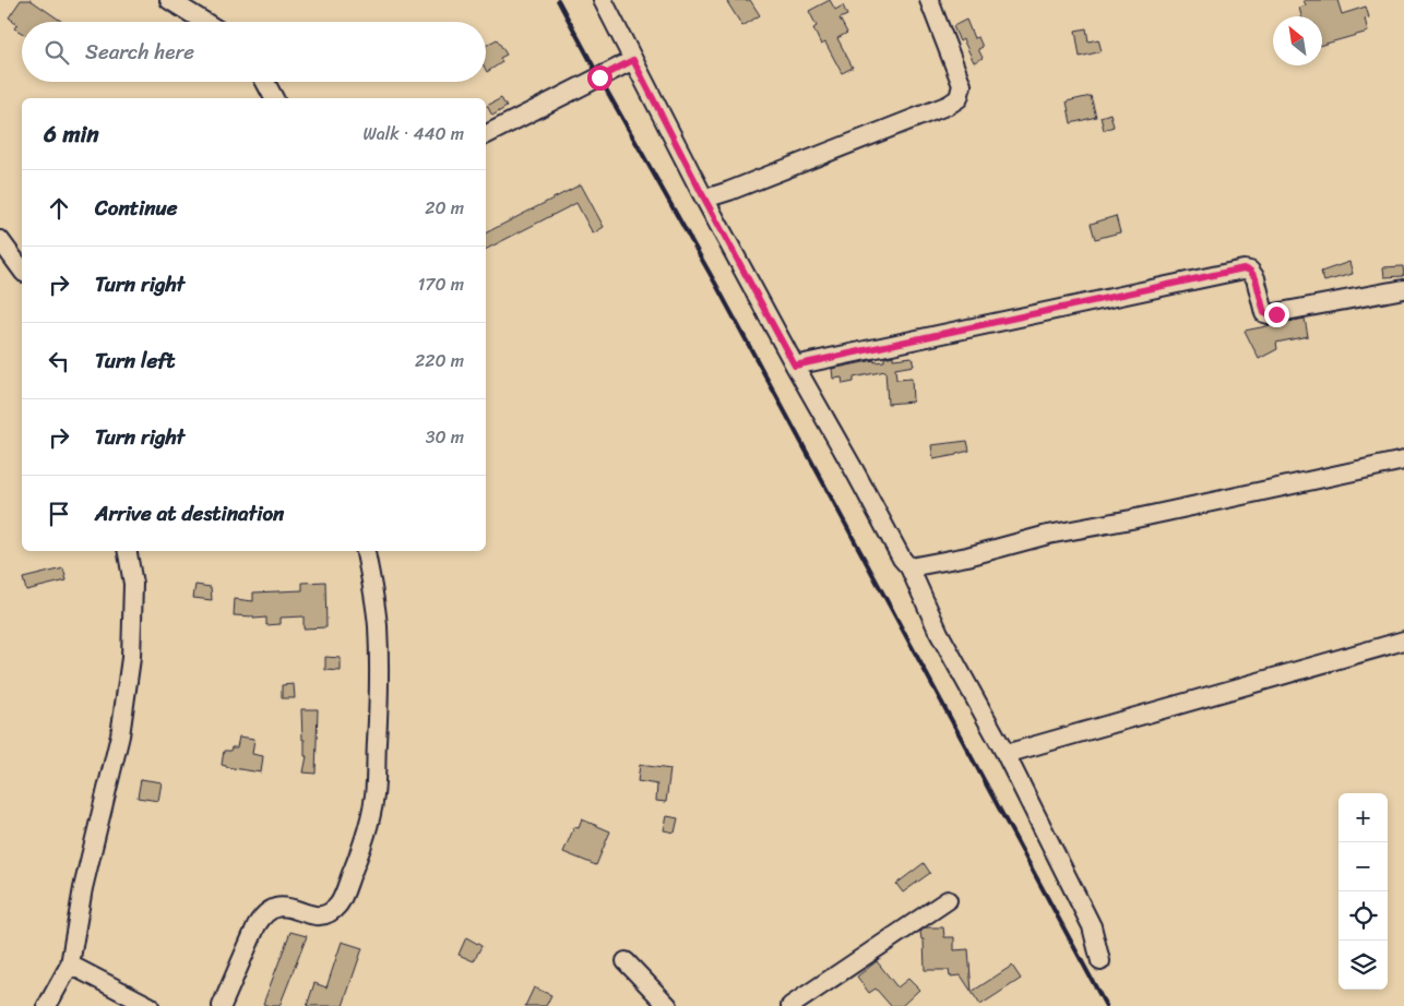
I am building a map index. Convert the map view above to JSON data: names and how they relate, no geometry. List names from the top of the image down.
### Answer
{
  "north": "top left",
  "page": {
    "search": "Search here",
    "heading": ["6 min", "Walk · 440 m"],
    "list": [
      ["Continue", "20 m"],
      ["Turn right", "170 m"],
      ["Turn left", "220 m"],
      ["Turn right", "30 m"],
      "Arrive at destination"
    ],
    "map_buttons": ["+", "−"]
  }
}
